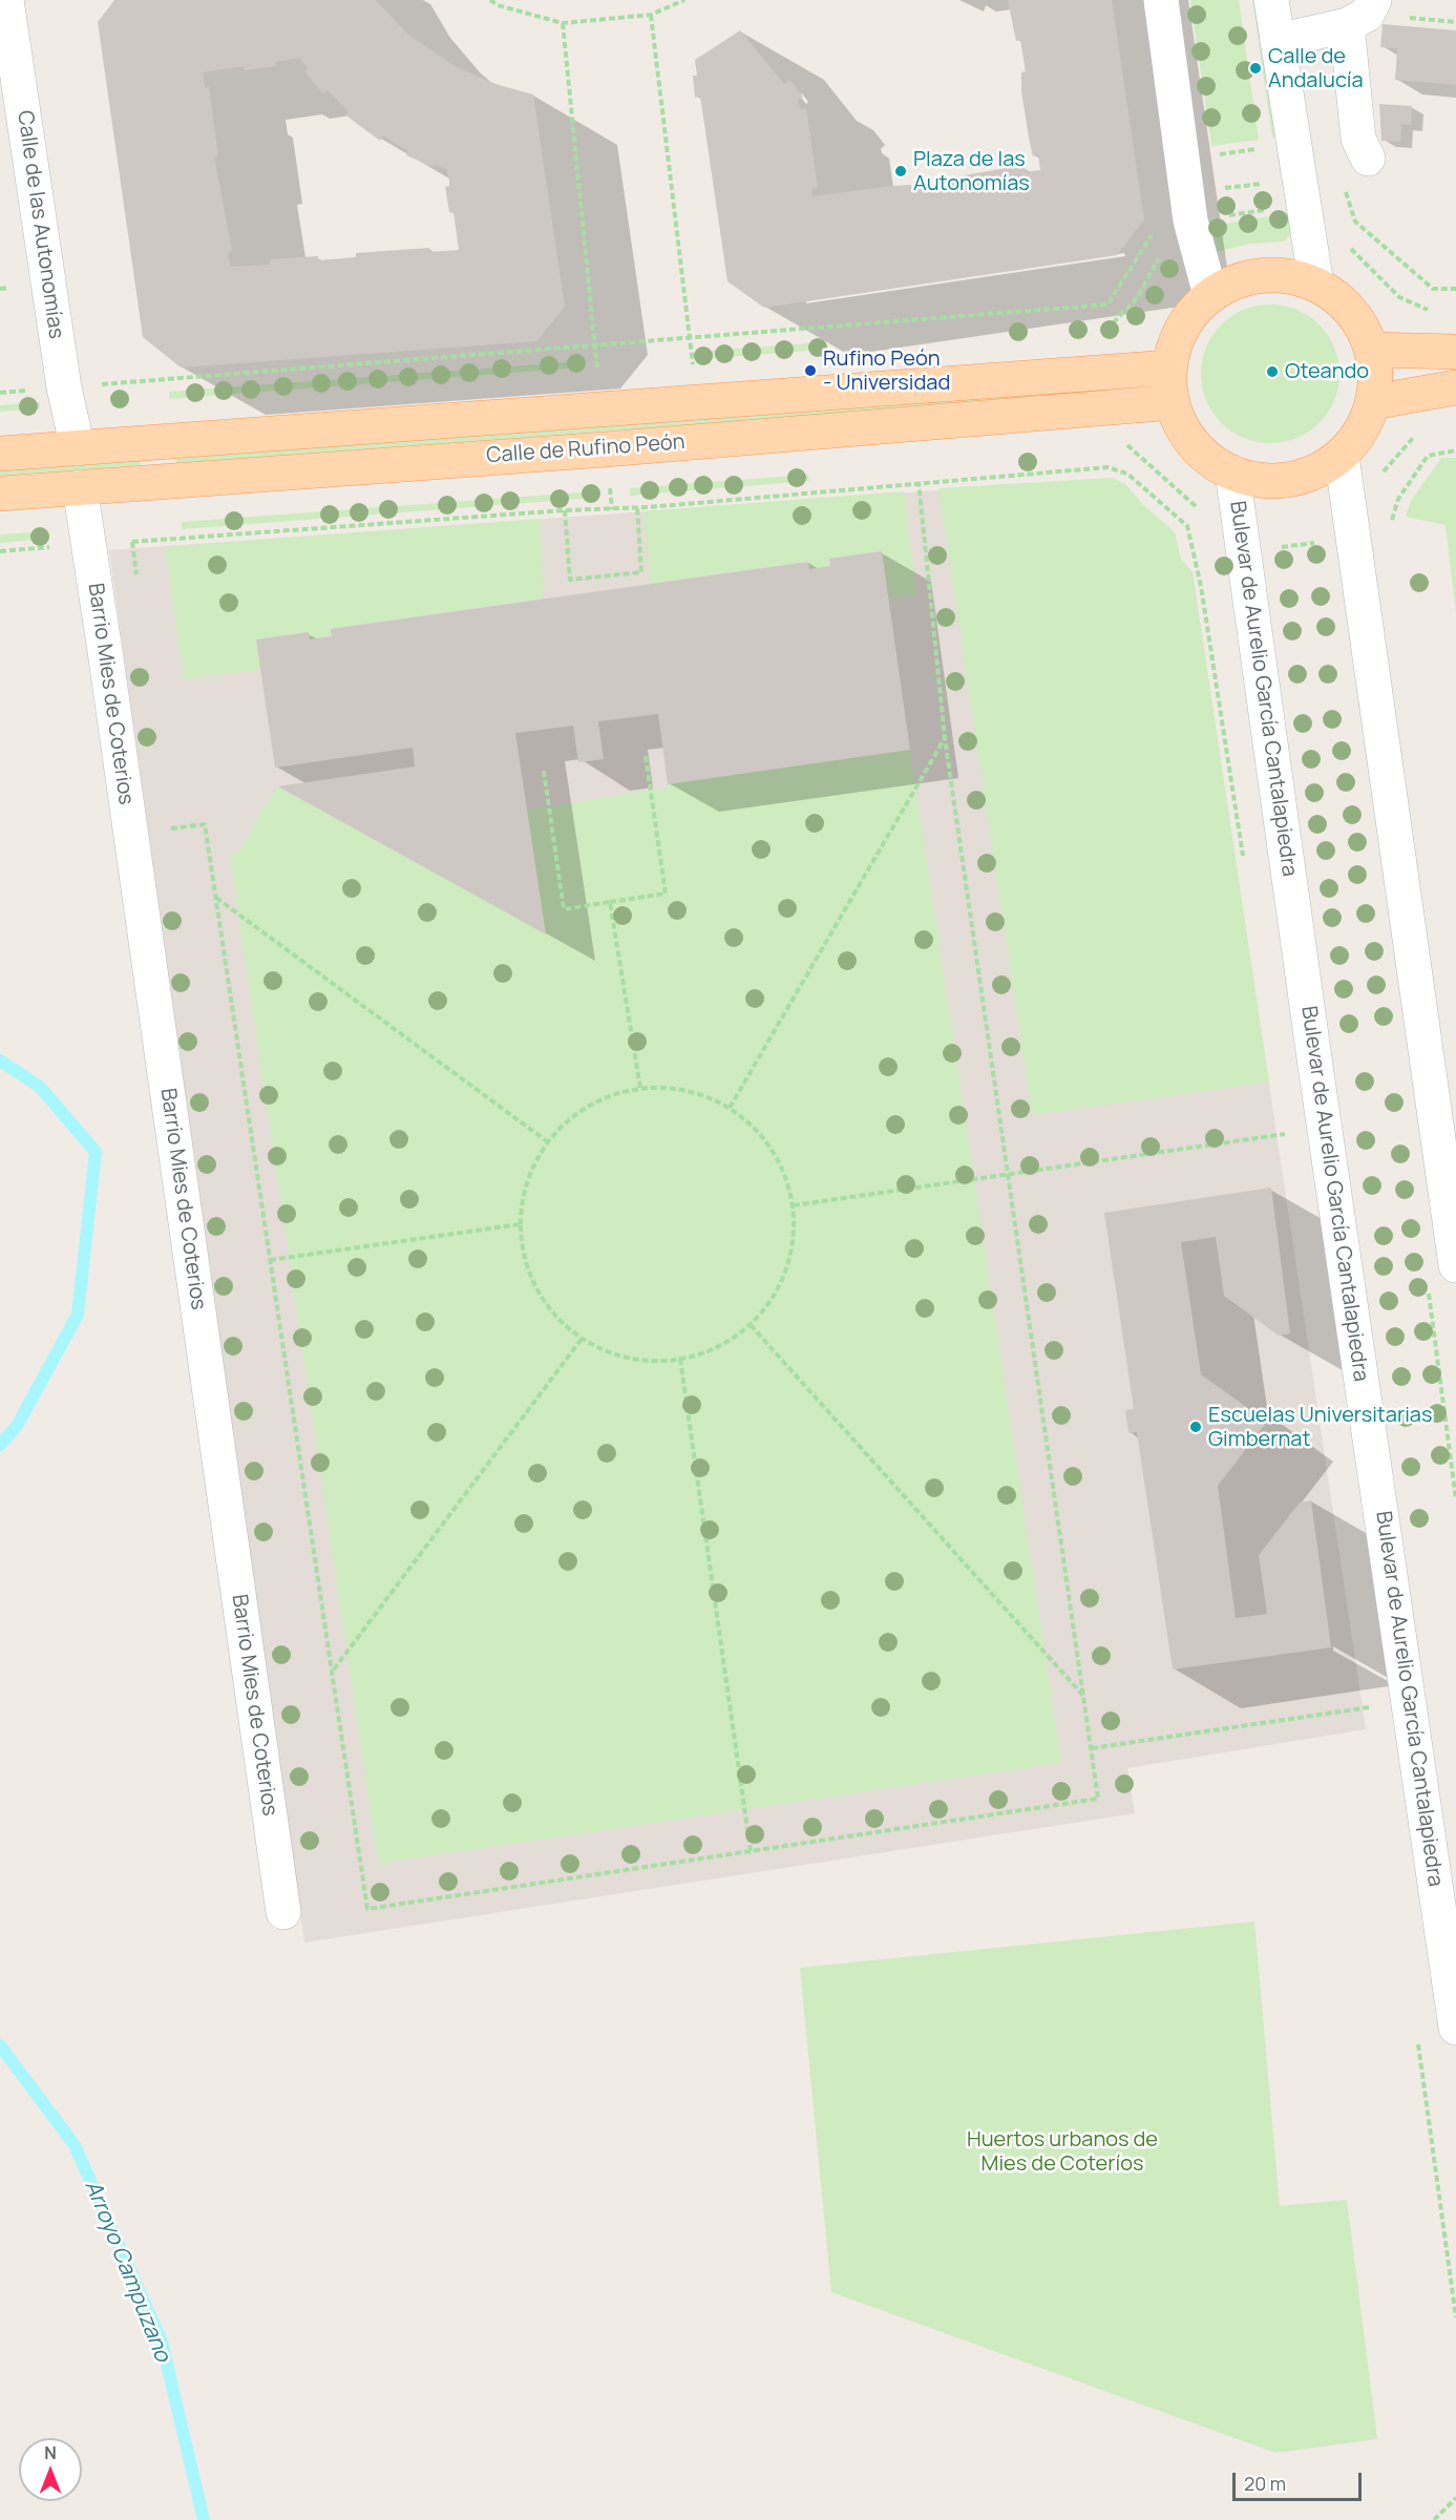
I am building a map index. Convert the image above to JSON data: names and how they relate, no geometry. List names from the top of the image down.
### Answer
{
  "streets": {
    "main road": [
      "Calle de las Autonomías",
      "Calle de Rufino Peón",
      "Bulevar de Aurelio García Cantalapiedra",
      "Barrio Mies de Coterios"
    ]
  },
  "crossings": [
    ["Calle de las Autonomías", "Calle de Rufino Peón"],
    ["Calle de Rufino Peón", "Bulevar de Aurelio García Cantalapiedra"],
    ["Calle de Rufino Peón", "Barrio Mies de Coterios"]
  ],
  "water": ["Arroyo Campuzano"],
  "parks": ["Huertos urbanos de Mies de Coteríos"],
  "places": [
    "Calle de Andalucía",
    "Plaza de las Autonomías",
    "Rufino Peón - Universidad",
    "Oteando",
    "Escuelas Universitarias Gimbernat"
  ],
  "scale_bar": "20 m",
  "north": "top"
}
